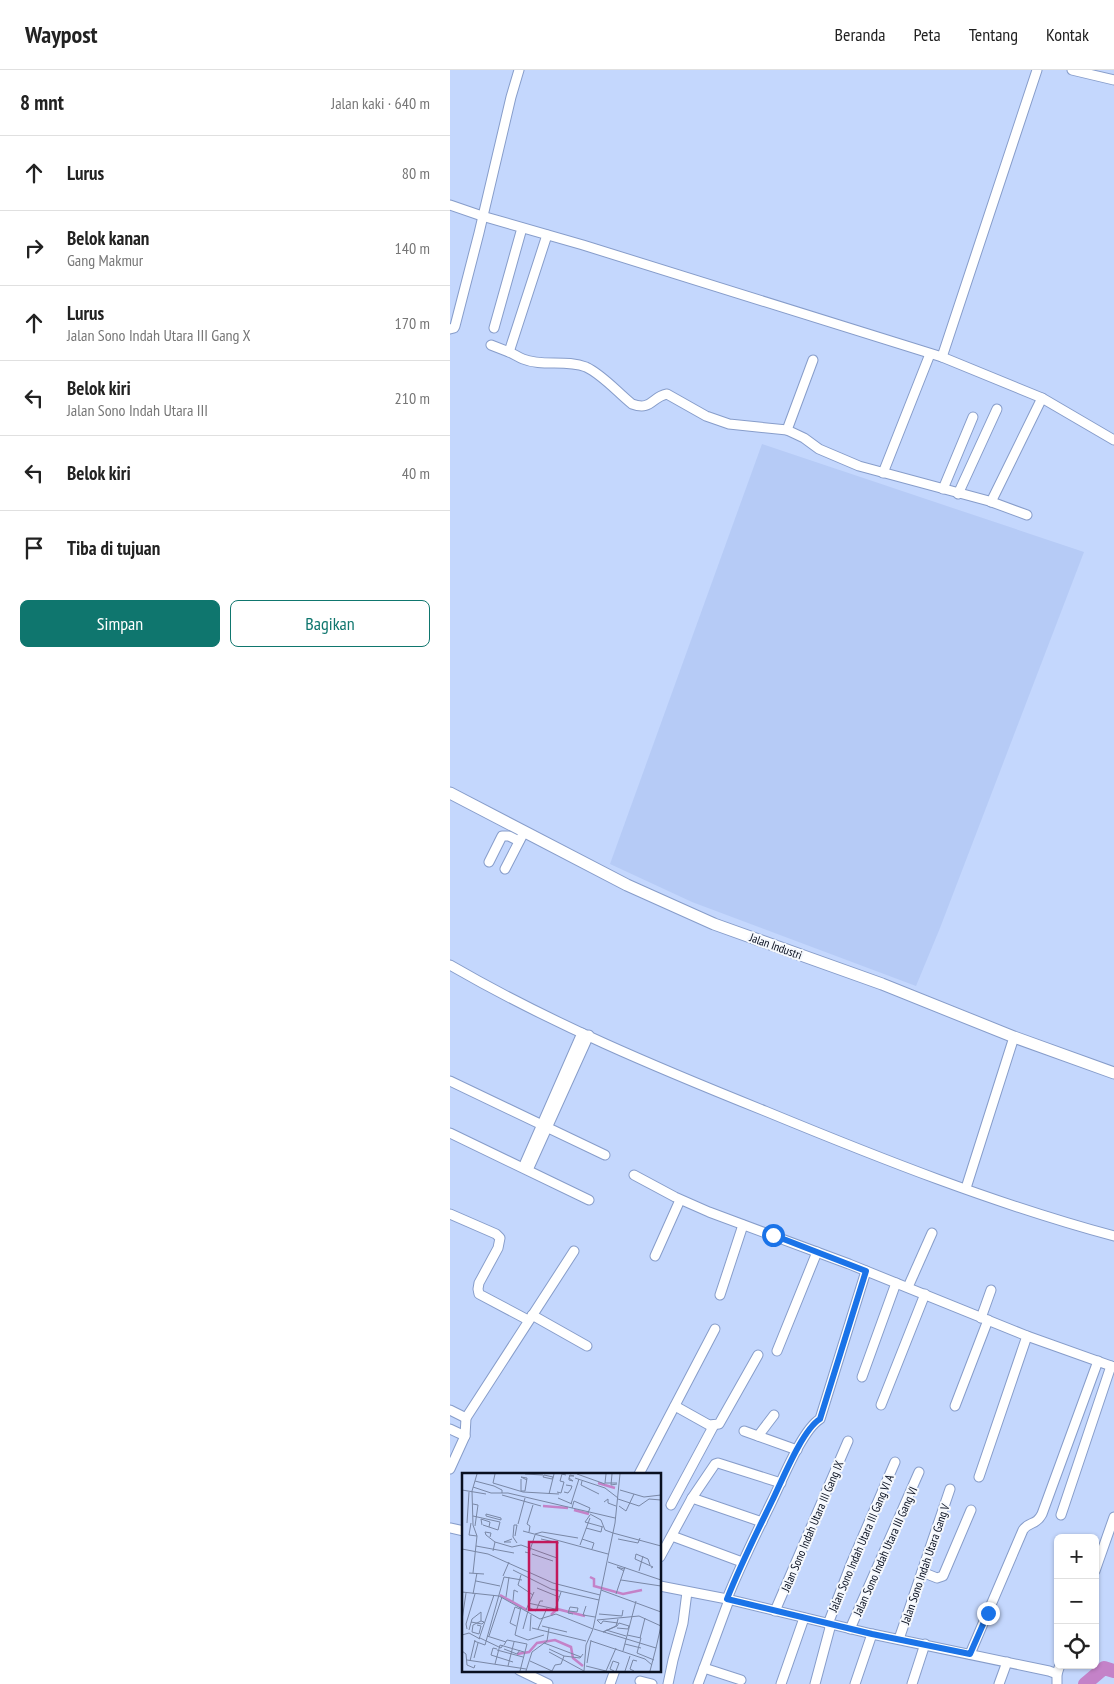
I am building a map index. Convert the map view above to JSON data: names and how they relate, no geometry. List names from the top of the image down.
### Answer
{
  "streets": {
    "street": [
      "Jalan Industri",
      "Jalan Sono Indah Utara III Gang IX",
      "Jalan Sono Indah Utara III Gang VI A",
      "Jalan Sono Indah Utara III Gang VI",
      "Jalan Sono Indah Utara Gang V"
    ]
  },
  "page": {
    "header": "Waypost",
    "nav": [
      "Beranda",
      "Peta",
      "Tentang",
      "Kontak"
    ],
    "heading": ["8 mnt", "Jalan kaki · 640 m"],
    "list": [
      ["Lurus", "80 m"],
      ["Belok kanan", "Gang Makmur", "140 m"],
      ["Lurus", "Jalan Sono Indah Utara III Gang X", "170 m"],
      ["Belok kiri", "Jalan Sono Indah Utara III", "210 m"],
      ["Belok kiri", "40 m"],
      "Tiba di tujuan"
    ],
    "buttons": ["Simpan", "Bagikan"],
    "map_buttons": ["+", "−"]
  }
}
